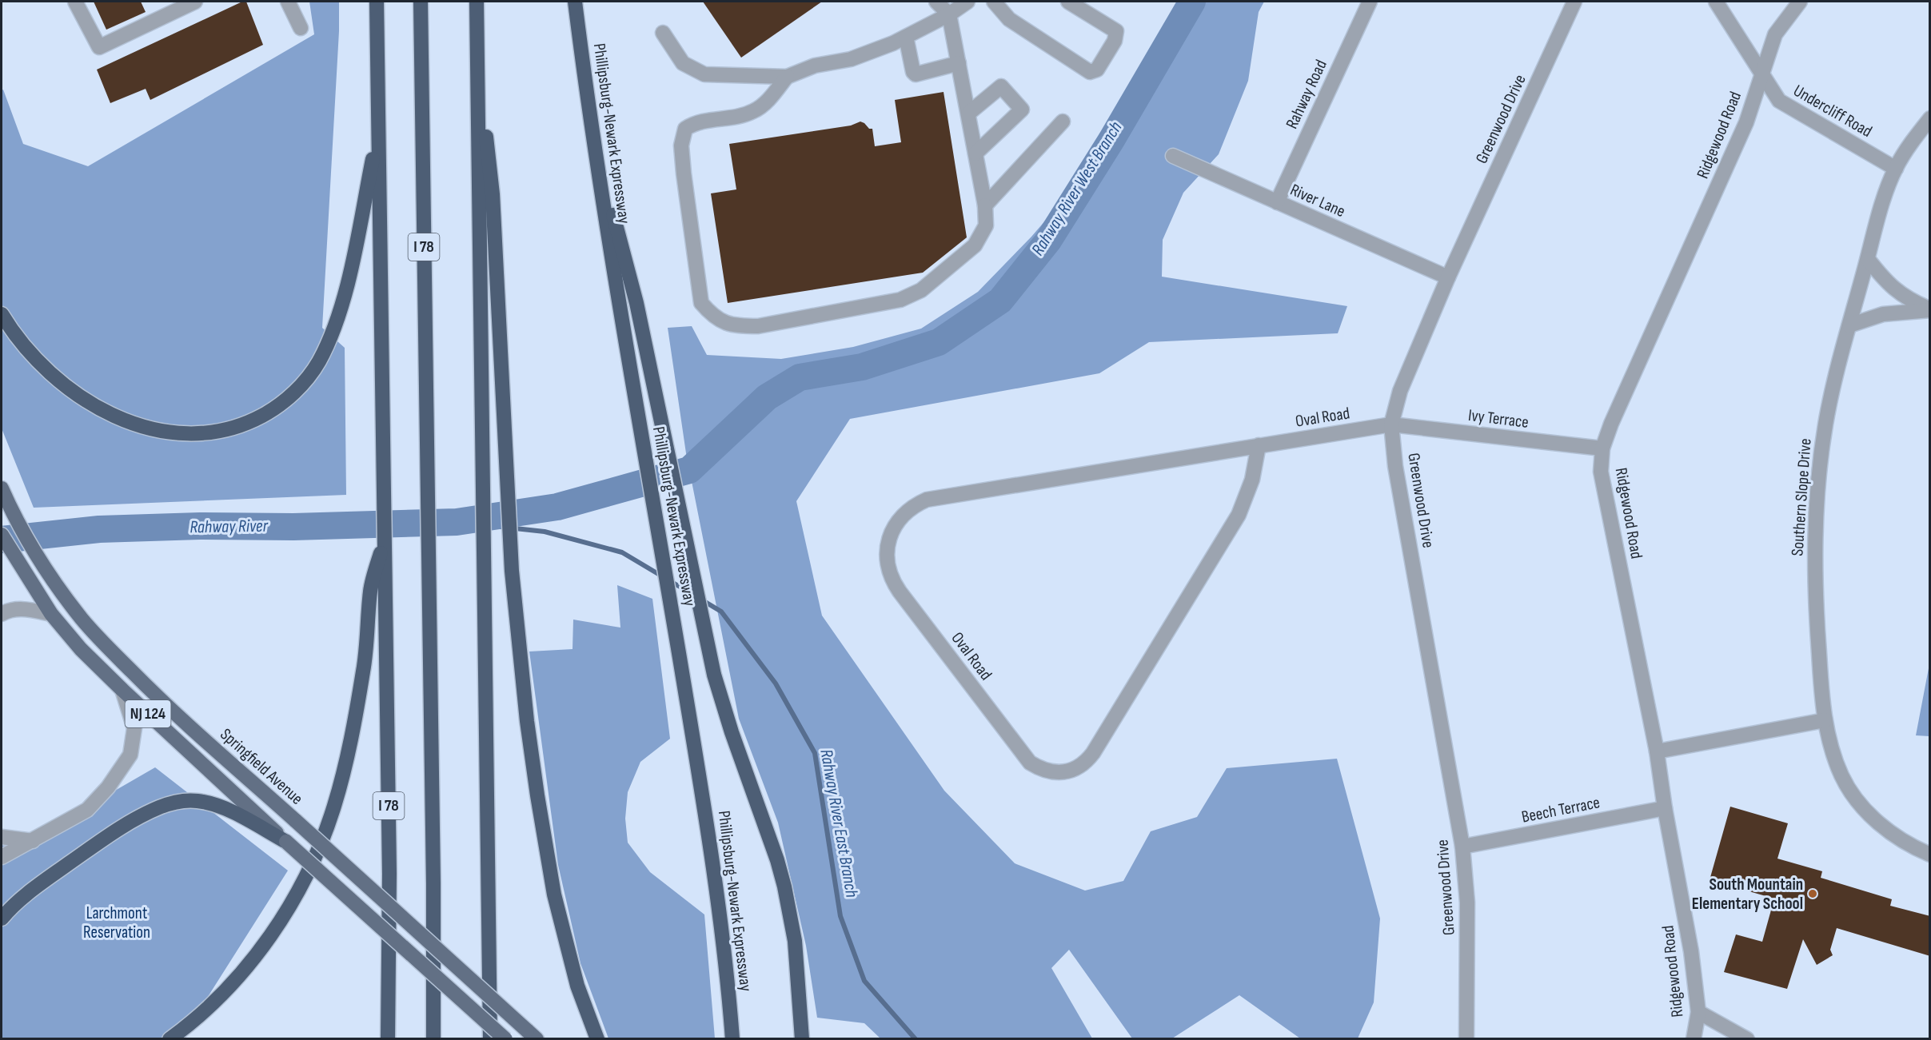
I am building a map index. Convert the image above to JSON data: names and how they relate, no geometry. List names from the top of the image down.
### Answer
{
  "streets": {
    "highway": ["Phillipsburg-Newark Expressway", "I 78"],
    "main road": ["NJ 124", "Springfield Avenue"],
    "street": [
      "Rahway Road",
      "Undercliff Road",
      "Greenwood Drive",
      "Ridgewood Road",
      "River Lane",
      "Oval Road",
      "Ivy Terrace",
      "Southern Slope Drive",
      "Beech Terrace"
    ]
  },
  "crossings": [
    ["Rahway Road", "River Lane"],
    ["Undercliff Road", "Ridgewood Road"],
    ["Undercliff Road", "Southern Slope Drive"],
    ["Greenwood Drive", "River Lane"],
    ["Greenwood Drive", "Oval Road"],
    ["Greenwood Drive", "Ivy Terrace"],
    ["Greenwood Drive", "Beech Terrace"],
    ["Ridgewood Road", "Ivy Terrace"],
    ["Ridgewood Road", "Beech Terrace"],
    ["Oval Road", "Ivy Terrace"]
  ],
  "water": ["Rahway River West Branch", "Rahway River", "Rahway River East Branch"],
  "parks": ["Larchmont Reservation"],
  "places": ["South Mountain Elementary School"]
}
